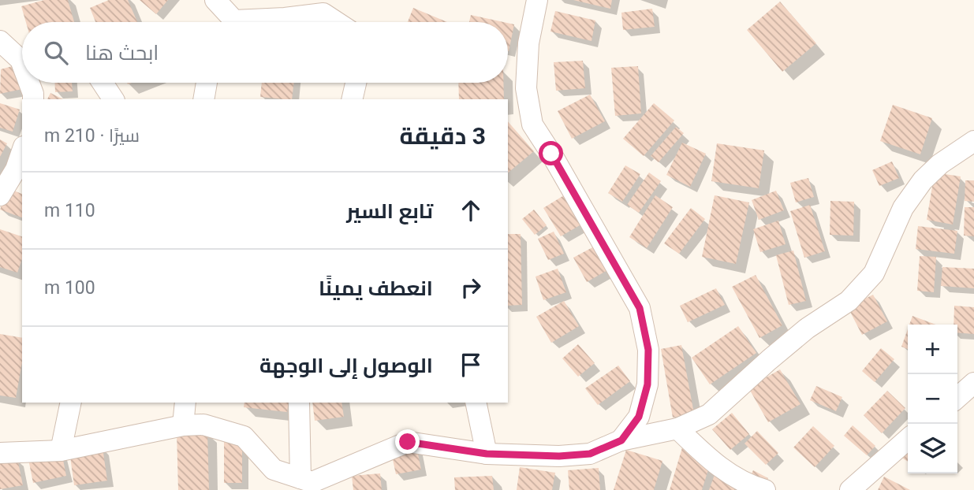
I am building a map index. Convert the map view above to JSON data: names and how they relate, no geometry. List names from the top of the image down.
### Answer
{
  "page": {
    "search": "ابحث هنا",
    "heading": ["3 دقيقة", "سيرًا · 210 m"],
    "list": [
      ["تابع السير", "110 m"],
      ["انعطف يمينًا", "100 m"],
      "الوصول إلى الوجهة"
    ],
    "map_buttons": ["+", "−"]
  }
}
